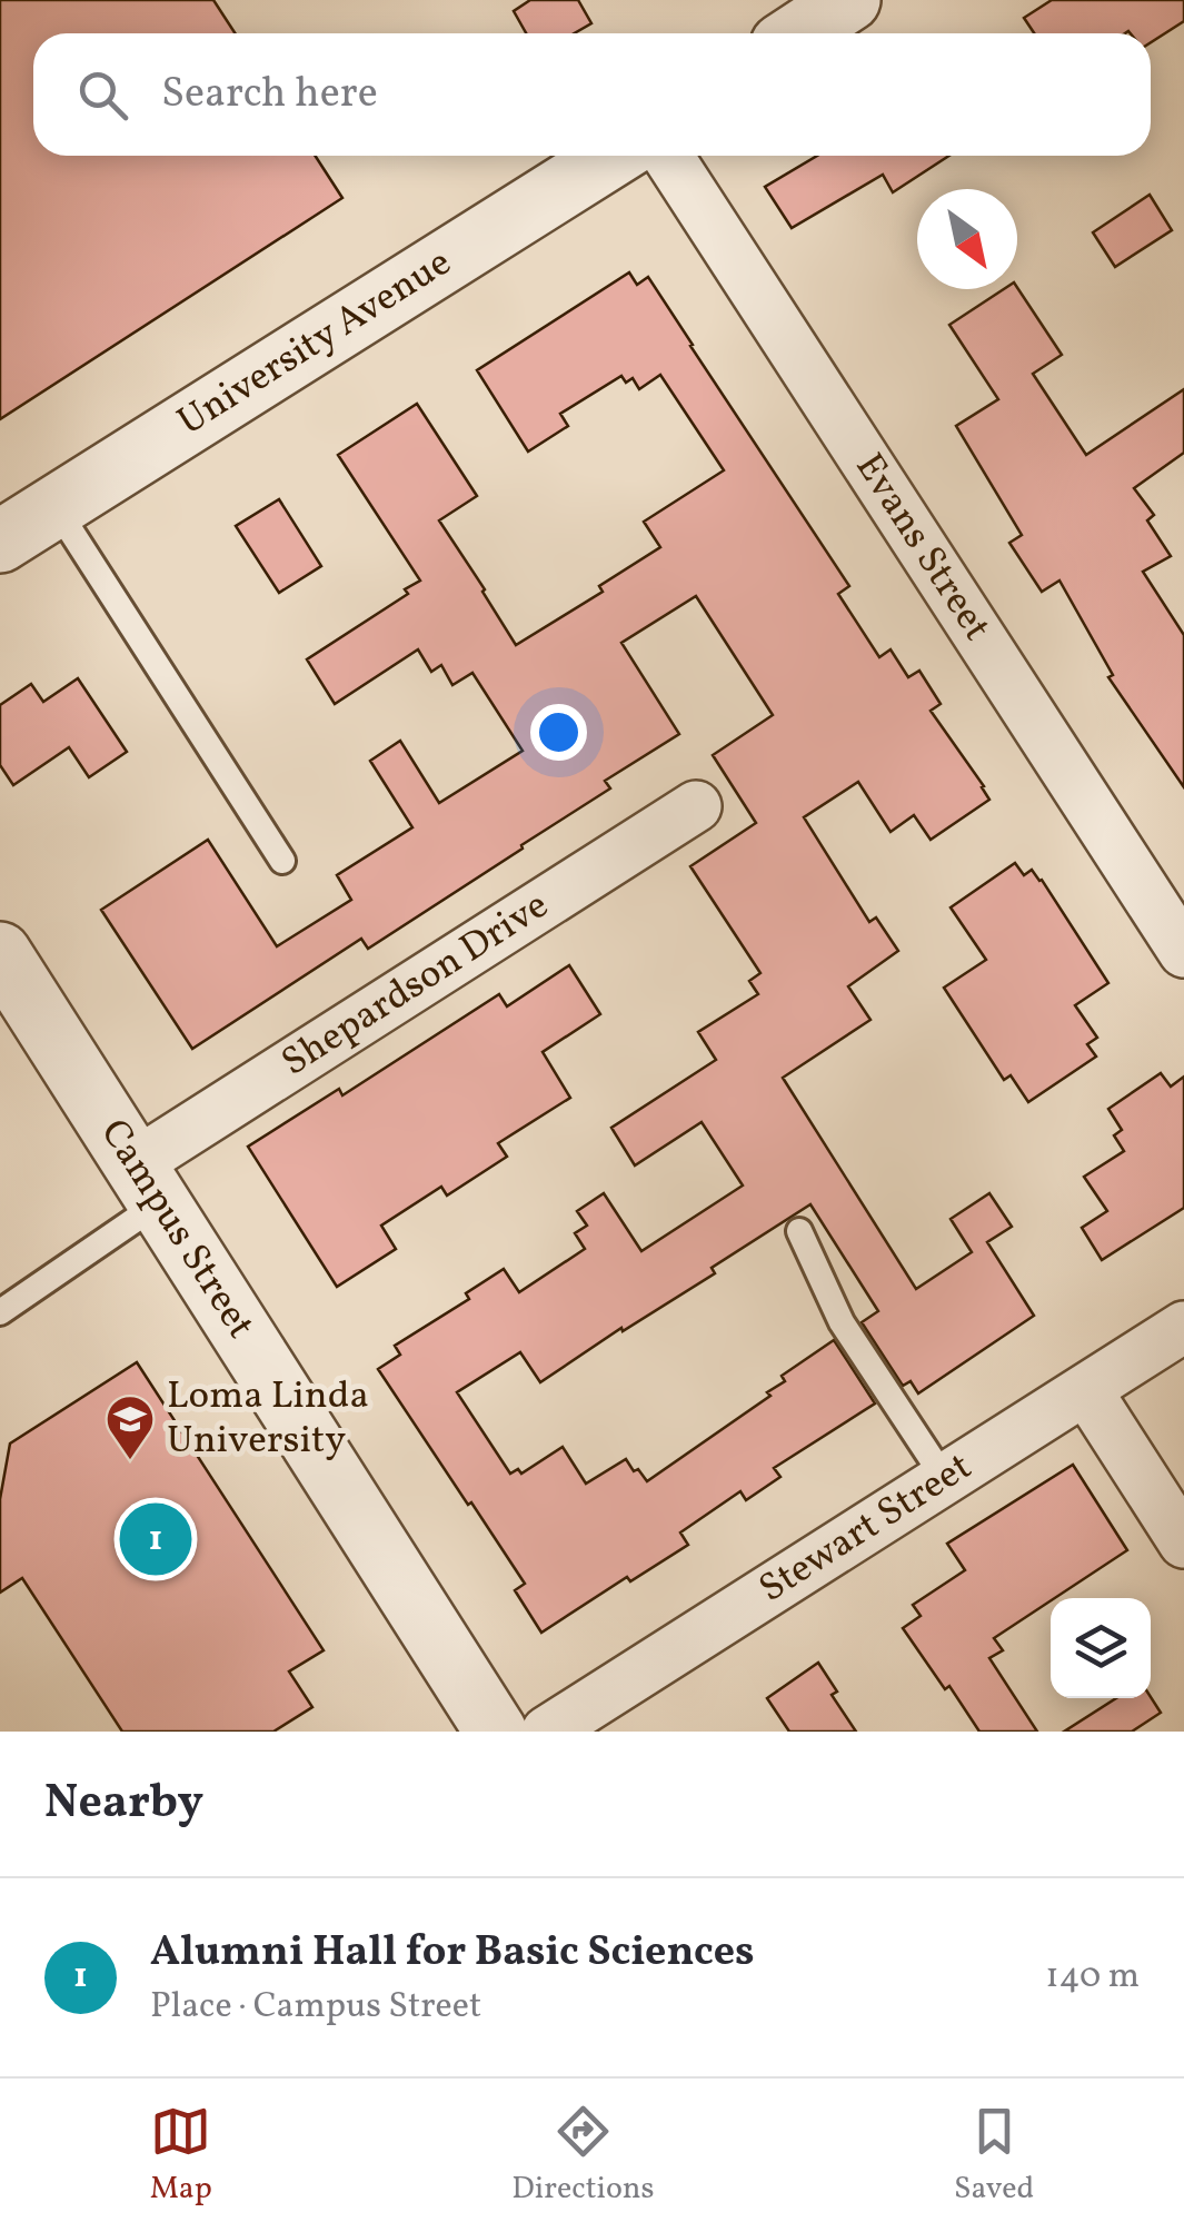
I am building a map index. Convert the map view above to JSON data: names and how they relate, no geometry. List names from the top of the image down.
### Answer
{
  "streets": {
    "street": [
      "University Avenue",
      "Evans Street",
      "Shepardson Drive",
      "Campus Street",
      "Stewart Street"
    ]
  },
  "crossings": [
    ["Shepardson Drive", "Campus Street"]
  ],
  "places": {
    "school or university": ["Loma Linda University"]
  },
  "north": "bottom right",
  "page": {
    "search": "Search here",
    "pins": "1",
    "heading": "Nearby",
    "list": [
      {
        "mark": "1",
        "name": "Alumni Hall for Basic Sciences",
        "note": "Place · Campus Street",
        "value": "140 m"
      }
    ],
    "nav": ["Map", "Directions", "Saved"]
  }
}
